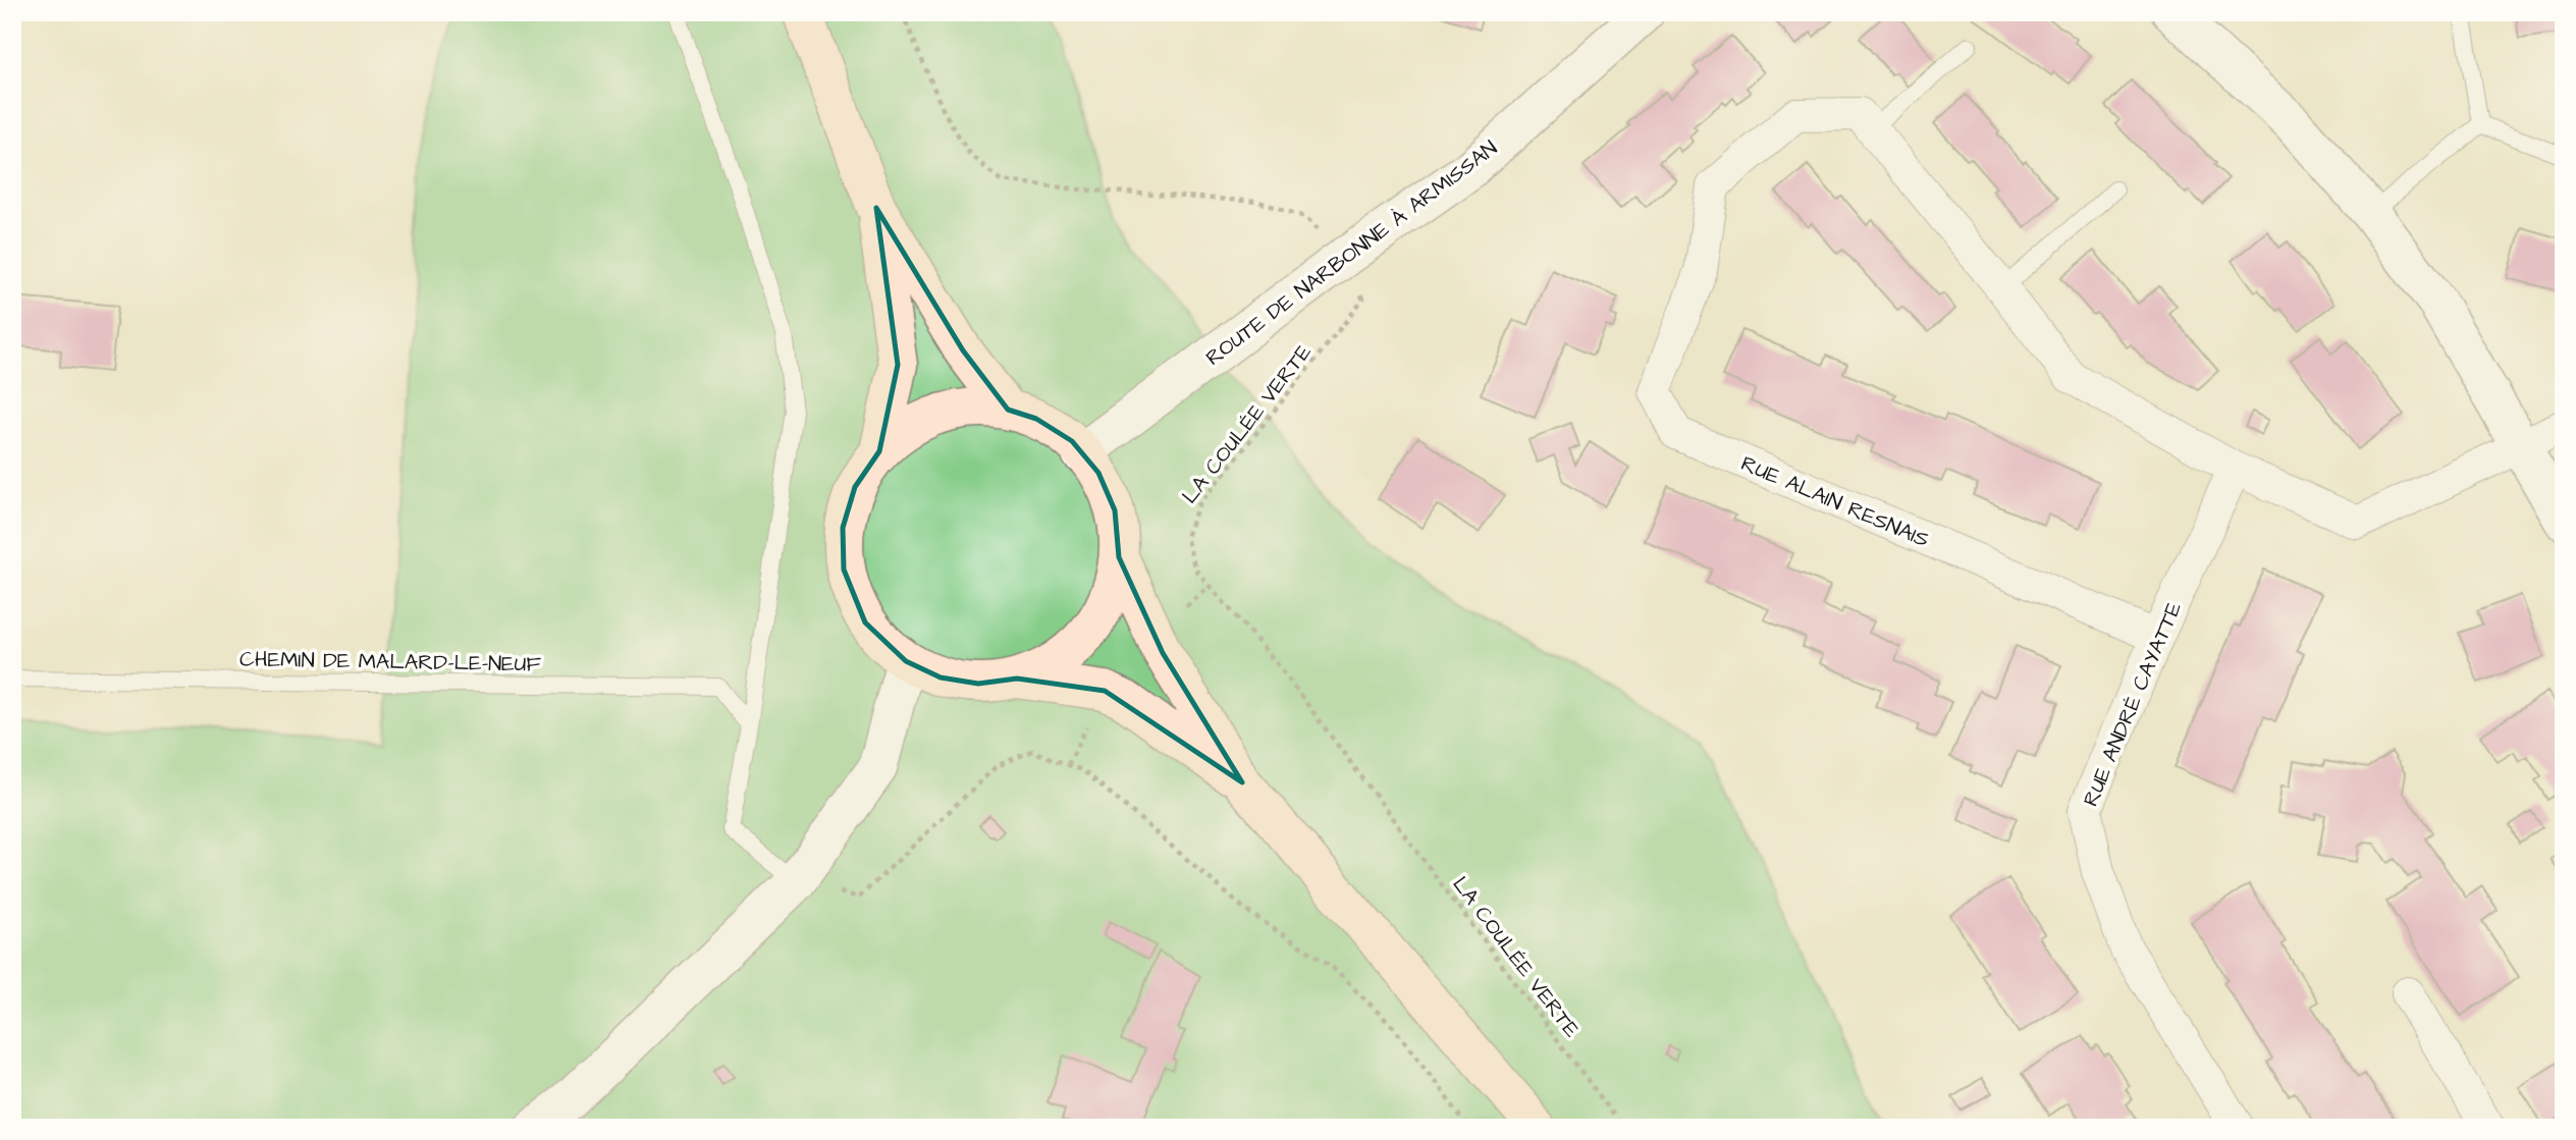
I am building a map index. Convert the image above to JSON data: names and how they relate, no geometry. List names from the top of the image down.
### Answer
{
  "streets": {
    "street": ["ROUTE DE NARBONNE À ARMISSAN", "RUE ALAIN RESNAIS", "RUE ANDRÉ CAYATTE"],
    "lane": ["CHEMIN DE MALARD-LE-NEUF"],
    "path": ["LA COULÉE VERTE"]
  },
  "crossings": [
    ["ROUTE DE NARBONNE À ARMISSAN", "LA COULÉE VERTE"],
    ["RUE ALAIN RESNAIS", "RUE ANDRÉ CAYATTE"]
  ]
}
